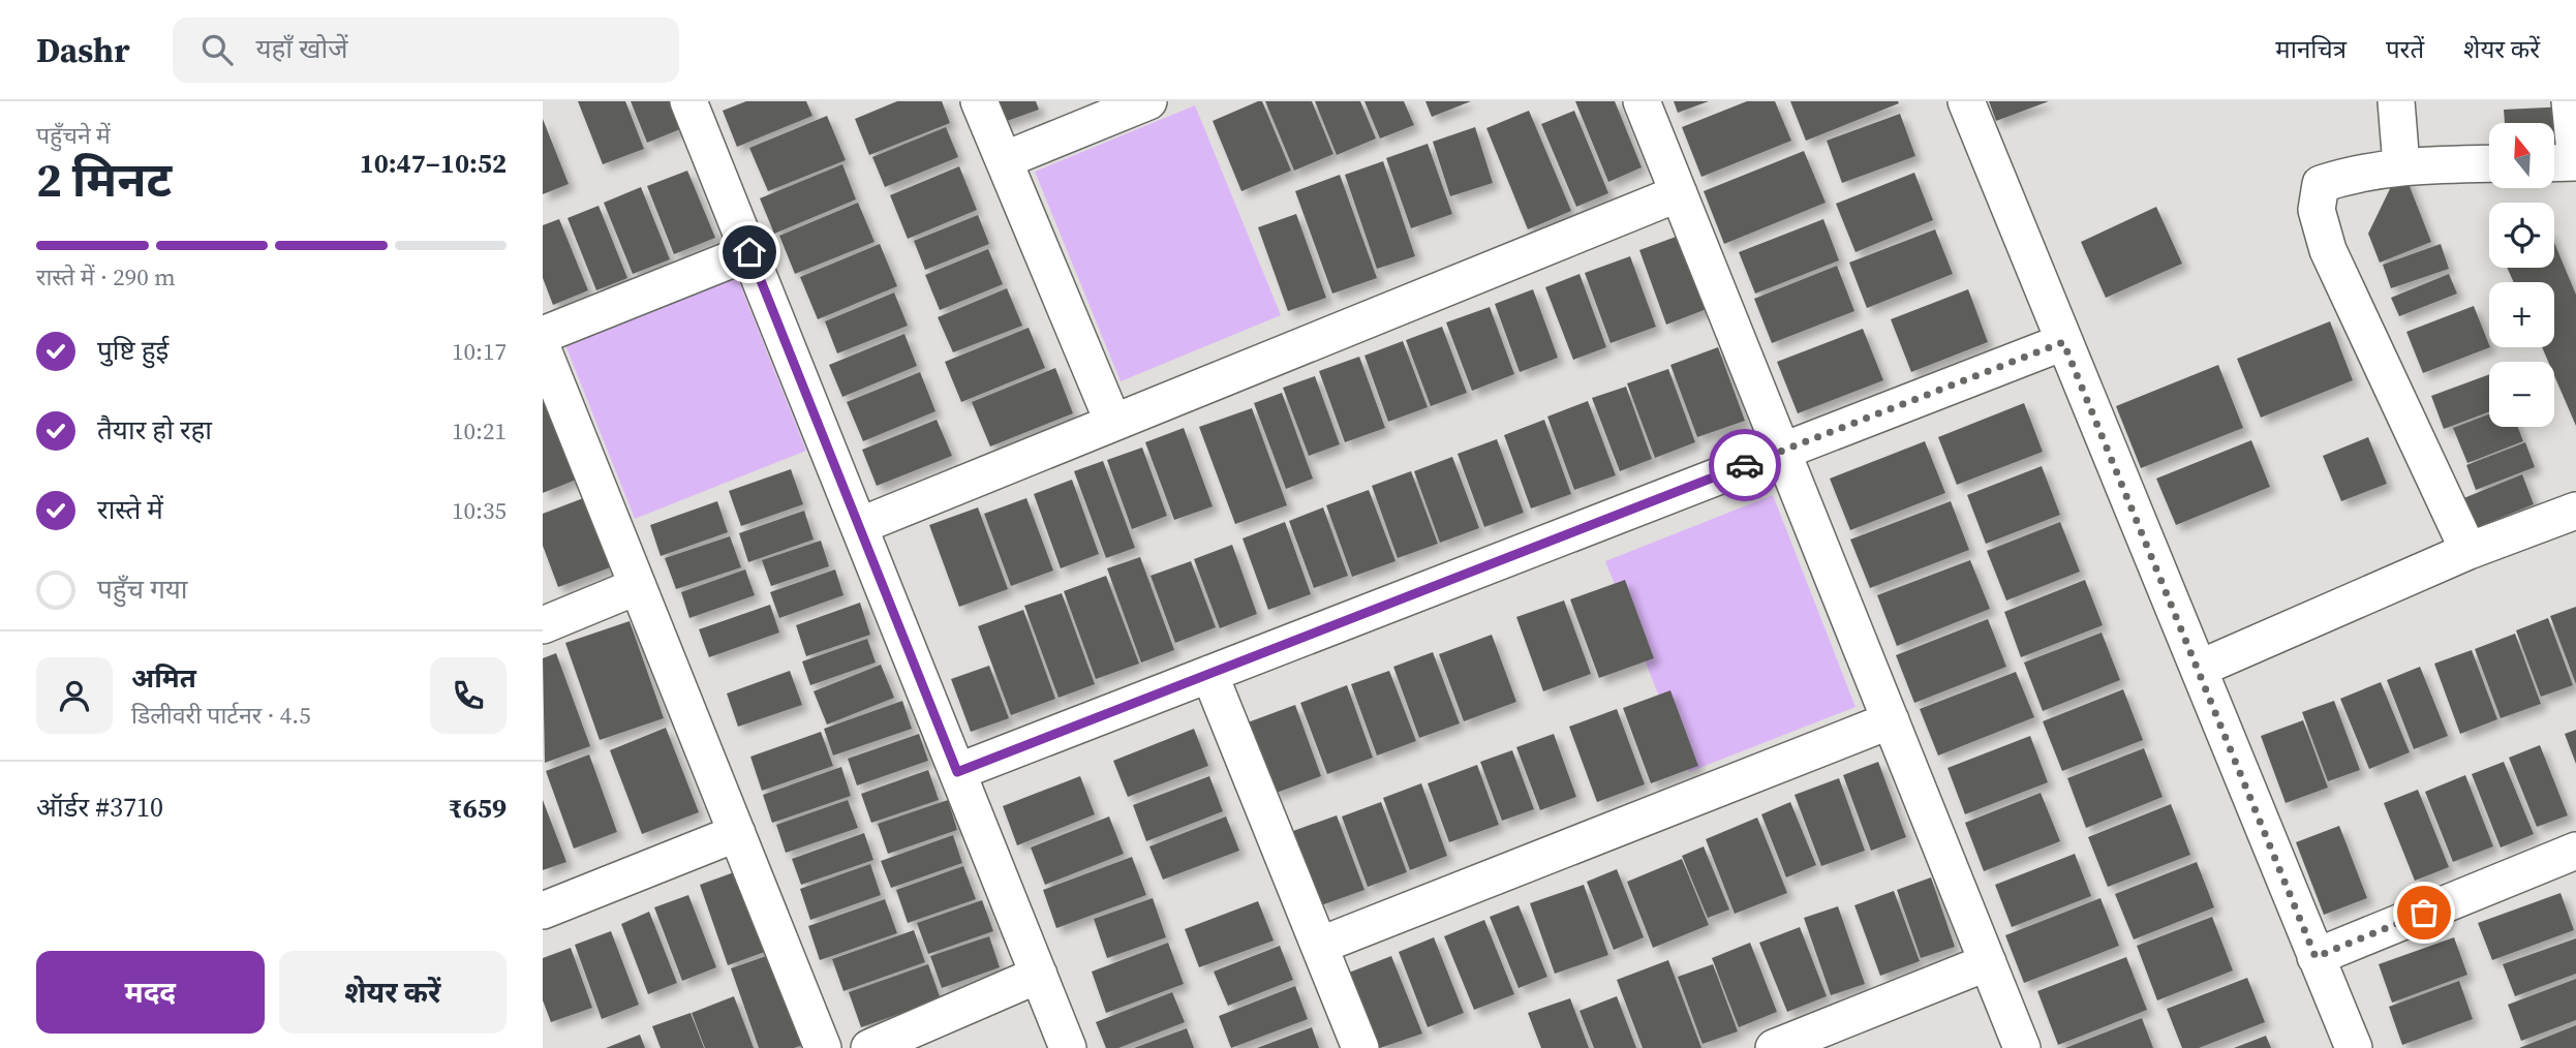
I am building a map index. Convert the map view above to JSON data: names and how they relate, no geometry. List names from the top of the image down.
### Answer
{
  "north": "top",
  "page": {
    "header": "Dashr",
    "search": "यहाँ खोजें",
    "nav": ["मानचित्र", "परतें", "शेयर करें"],
    "heading": ["2 मिनट", "पहुँचने में", "10:47–10:52"],
    "panel": [
      "अमित",
      "डिलीवरी पार्टनर · 4.5",
      "ऑर्डर #3710",
      "₹659"
    ],
    "map_buttons": ["+", "−"],
    "bar": "रास्ते में · 290 m",
    "list": [
      ["पुष्टि हुई", "10:17"],
      ["तैयार हो रहा", "10:21"],
      ["रास्ते में", "10:35"],
      "पहुँच गया"
    ],
    "buttons": ["मदद", "शेयर करें"]
  }
}
